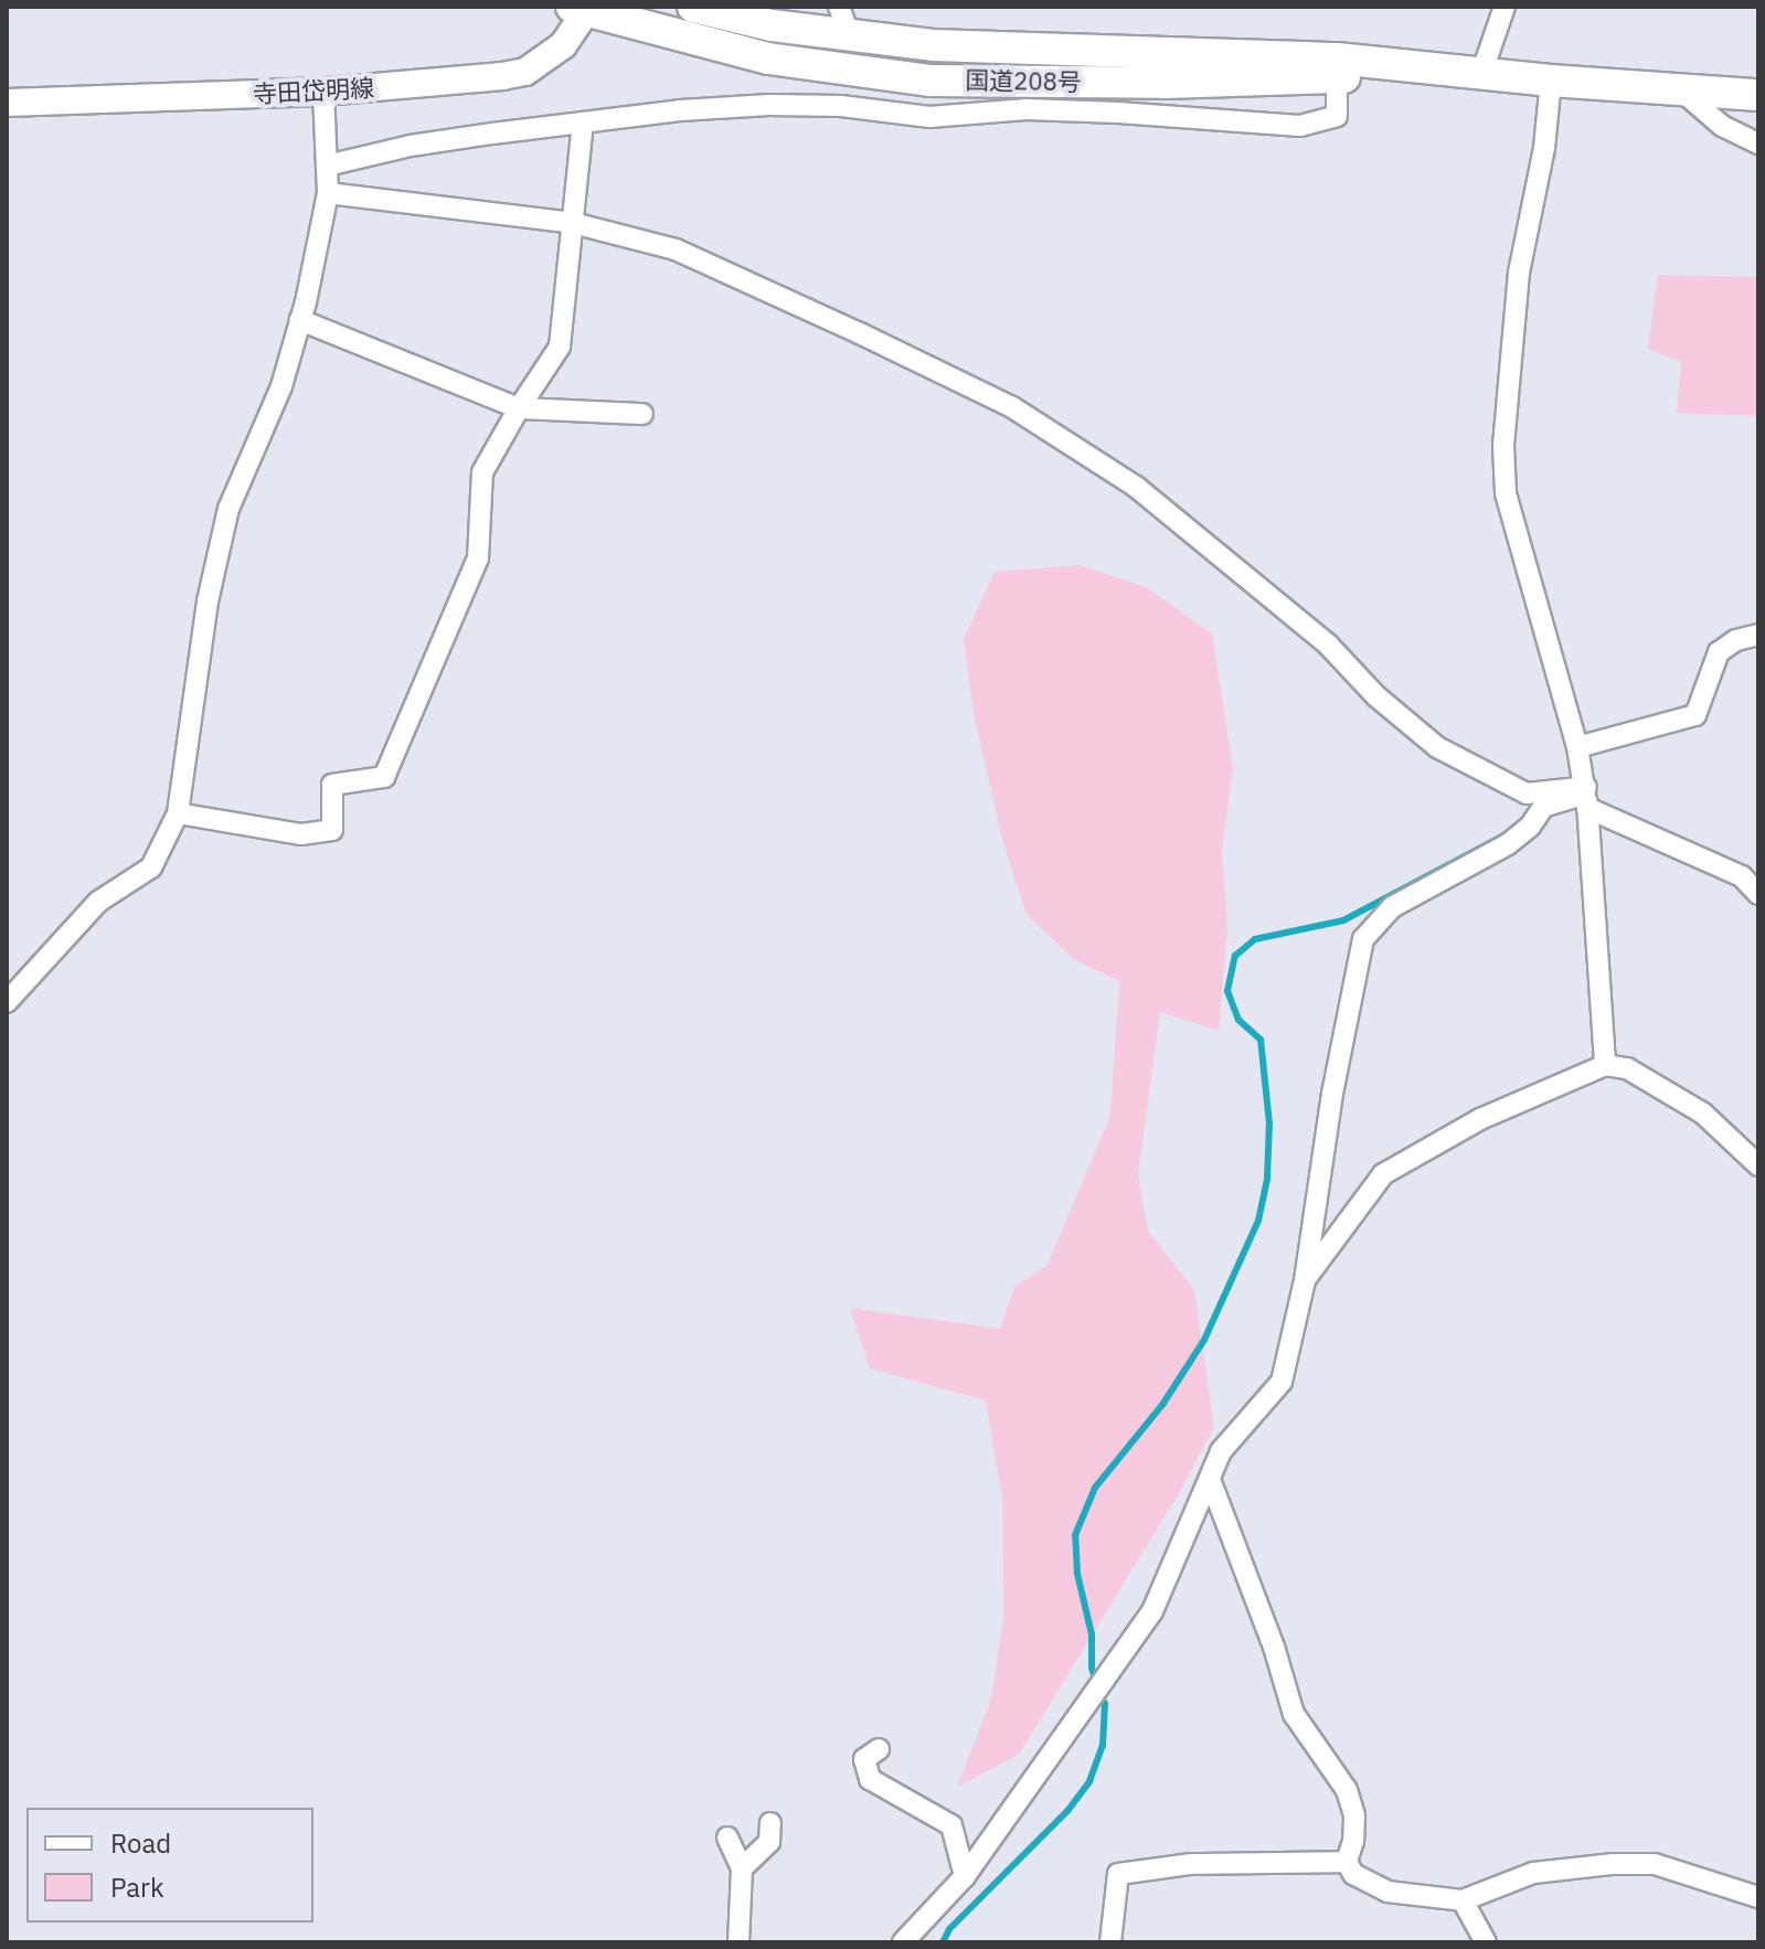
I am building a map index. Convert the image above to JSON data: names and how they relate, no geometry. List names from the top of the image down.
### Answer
{
  "streets": {
    "highway": ["国道208号"],
    "main road": ["寺田岱明線"]
  },
  "crossings": [
    ["国道208号", "寺田岱明線"]
  ],
  "legend": ["Road", "Park"]
}
